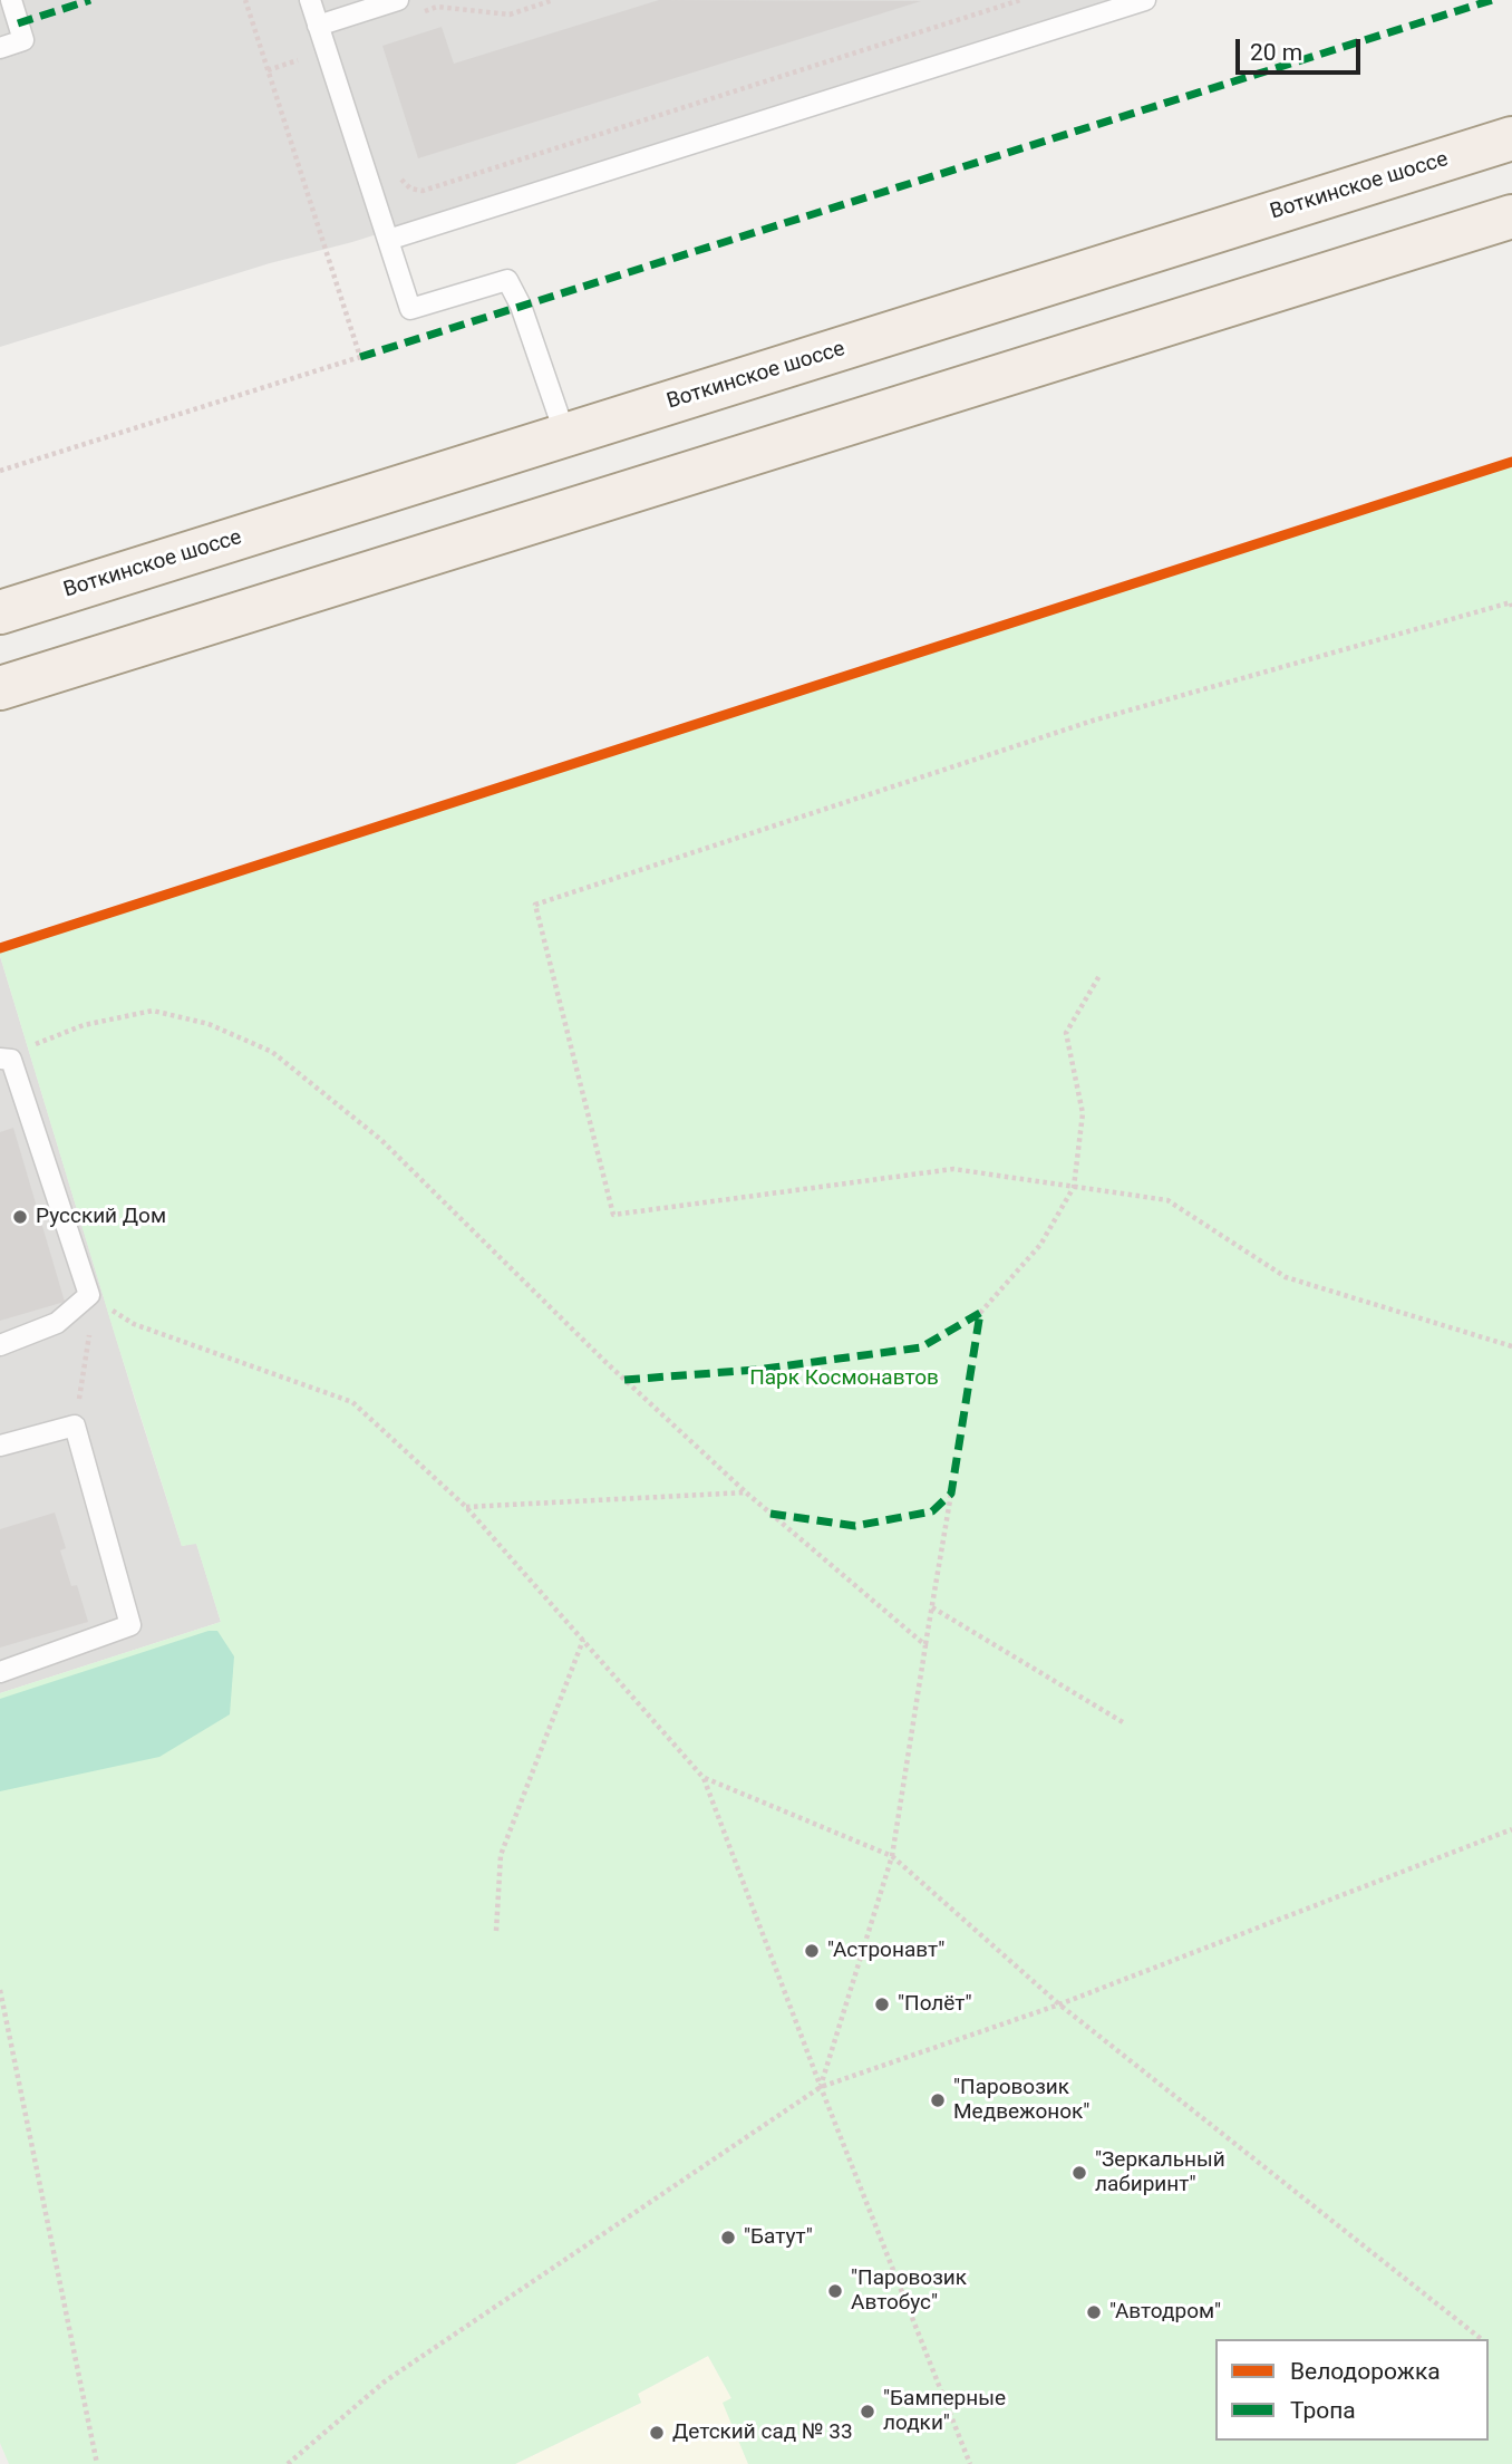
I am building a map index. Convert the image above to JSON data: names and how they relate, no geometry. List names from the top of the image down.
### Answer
{
  "streets": {
    "main road": ["Воткинское шоссе"]
  },
  "parks": ["Парк Космонавтов"],
  "places": [
    "Русский Дом",
    "\"Астронавт\"",
    "\"Полёт\"",
    "\"Паровозик Медвежонок\"",
    "\"Зеркальный лабиринт\"",
    "\"Батут\"",
    "\"Паровозик Автобус\"",
    "\"Автодром\"",
    "\"Бамперные лодки\"",
    "Детский сад № 33"
  ],
  "legend": ["Велодорожка", "Тропа"],
  "scale_bar": "20 m"
}
